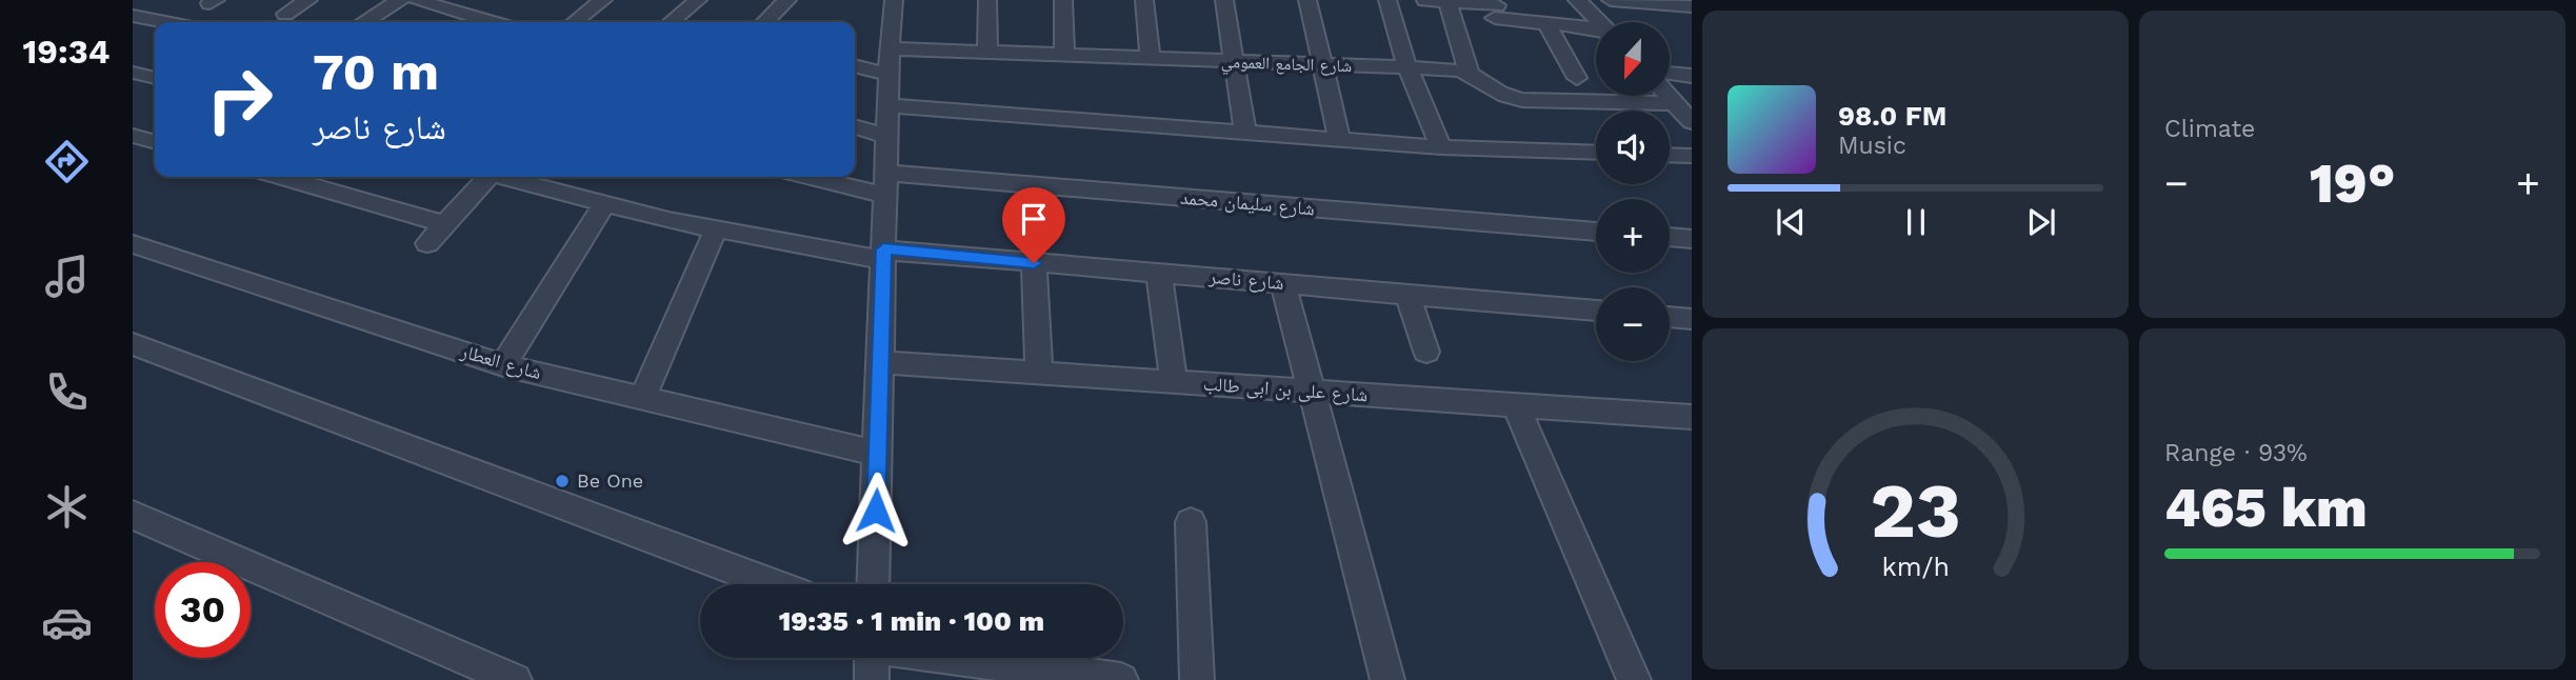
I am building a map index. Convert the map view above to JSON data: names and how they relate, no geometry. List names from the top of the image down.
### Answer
{
  "streets": {
    "street": [
      "شارع الجامع العمومي",
      "شارع سليمان محمد",
      "شارع ناصر",
      "شارع العطار",
      "شارع على بن ابى طالب"
    ]
  },
  "places": ["Be One"],
  "north": "bottom",
  "page": {
    "tabs": "19:34",
    "tile": [
      "Climate",
      ["Range · 93%", "465 km"]
    ],
    "map_buttons": ["+", "−"],
    "turn": ["70 m", "شارع ناصر"],
    "song": ["98.0 FM", "Music"],
    "heat": ["−", "19°", "+"],
    "limit": "30",
    "trip": "19:35 · 1 min · 100 m",
    "gauge": ["23", "km/h"]
  }
}
